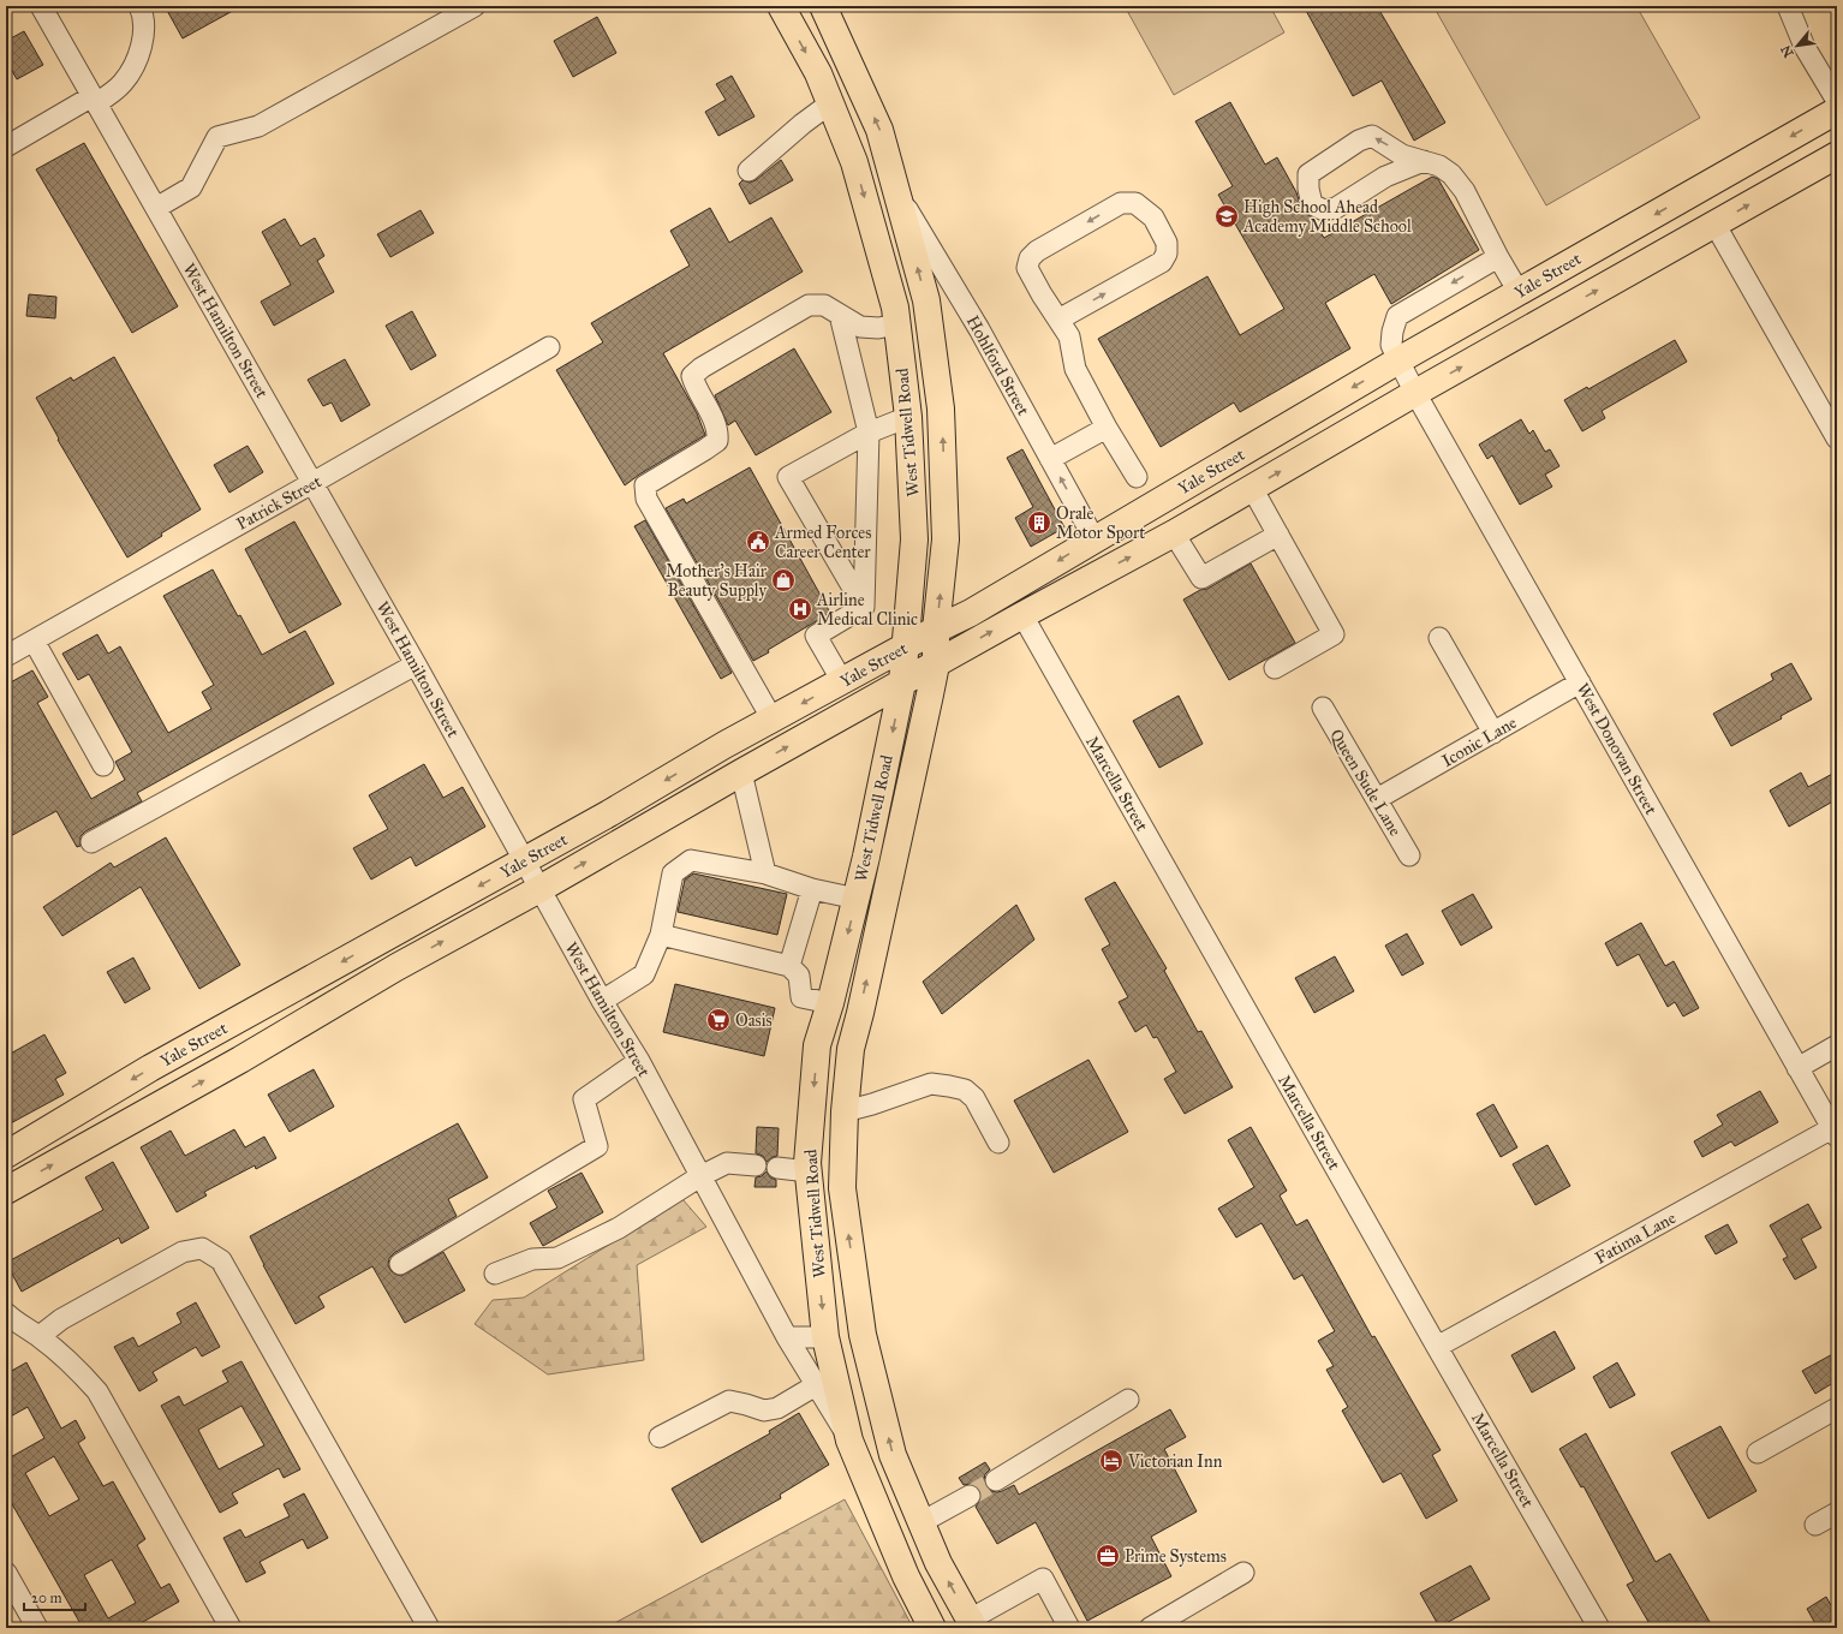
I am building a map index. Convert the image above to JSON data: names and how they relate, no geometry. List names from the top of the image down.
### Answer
{
  "streets": {
    "main road": ["Yale Street", "West Tidwell Road"],
    "street": [
      "West Hamilton Street",
      "Hohlford Street",
      "Patrick Street",
      "Iconic Lane",
      "West Donovan Street",
      "Queen Sude Lane",
      "Marcella Street",
      "Fatima Lane"
    ]
  },
  "crossings": [
    ["Yale Street", "West Hamilton Street"],
    ["Yale Street", "Hohlford Street"],
    ["Yale Street", "West Tidwell Road"],
    ["Yale Street", "West Donovan Street"],
    ["Yale Street", "Marcella Street"],
    ["West Hamilton Street", "West Tidwell Road"],
    ["West Hamilton Street", "Patrick Street"],
    ["Hohlford Street", "West Tidwell Road"],
    ["Iconic Lane", "West Donovan Street"],
    ["Iconic Lane", "Queen Sude Lane"],
    ["West Donovan Street", "Fatima Lane"],
    ["Marcella Street", "Fatima Lane"]
  ],
  "places": {
    "school or university": ["High School Ahead Academy Middle School"],
    "building": ["Orale Motor Sport"],
    "public building": ["Armed Forces Career Center"],
    "shop": ["Mother's Hair Beauty Supply"],
    "hospital": ["Airline Medical Clinic"],
    "supermarket": ["Oasis"],
    "hotel": ["Victorian Inn"],
    "office": ["Prime Systems"]
  },
  "scale_bar": "20 m",
  "north": "bottom left"
}
